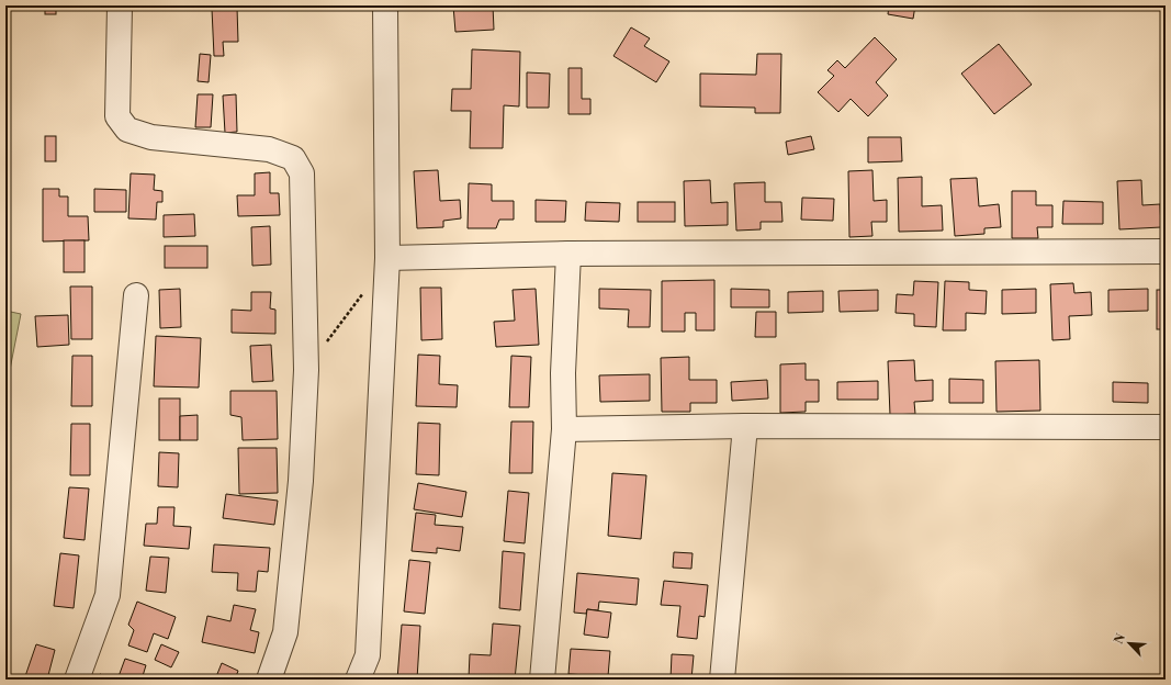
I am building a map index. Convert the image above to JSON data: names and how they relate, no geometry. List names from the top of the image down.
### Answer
{
  "north": "top left"
}
